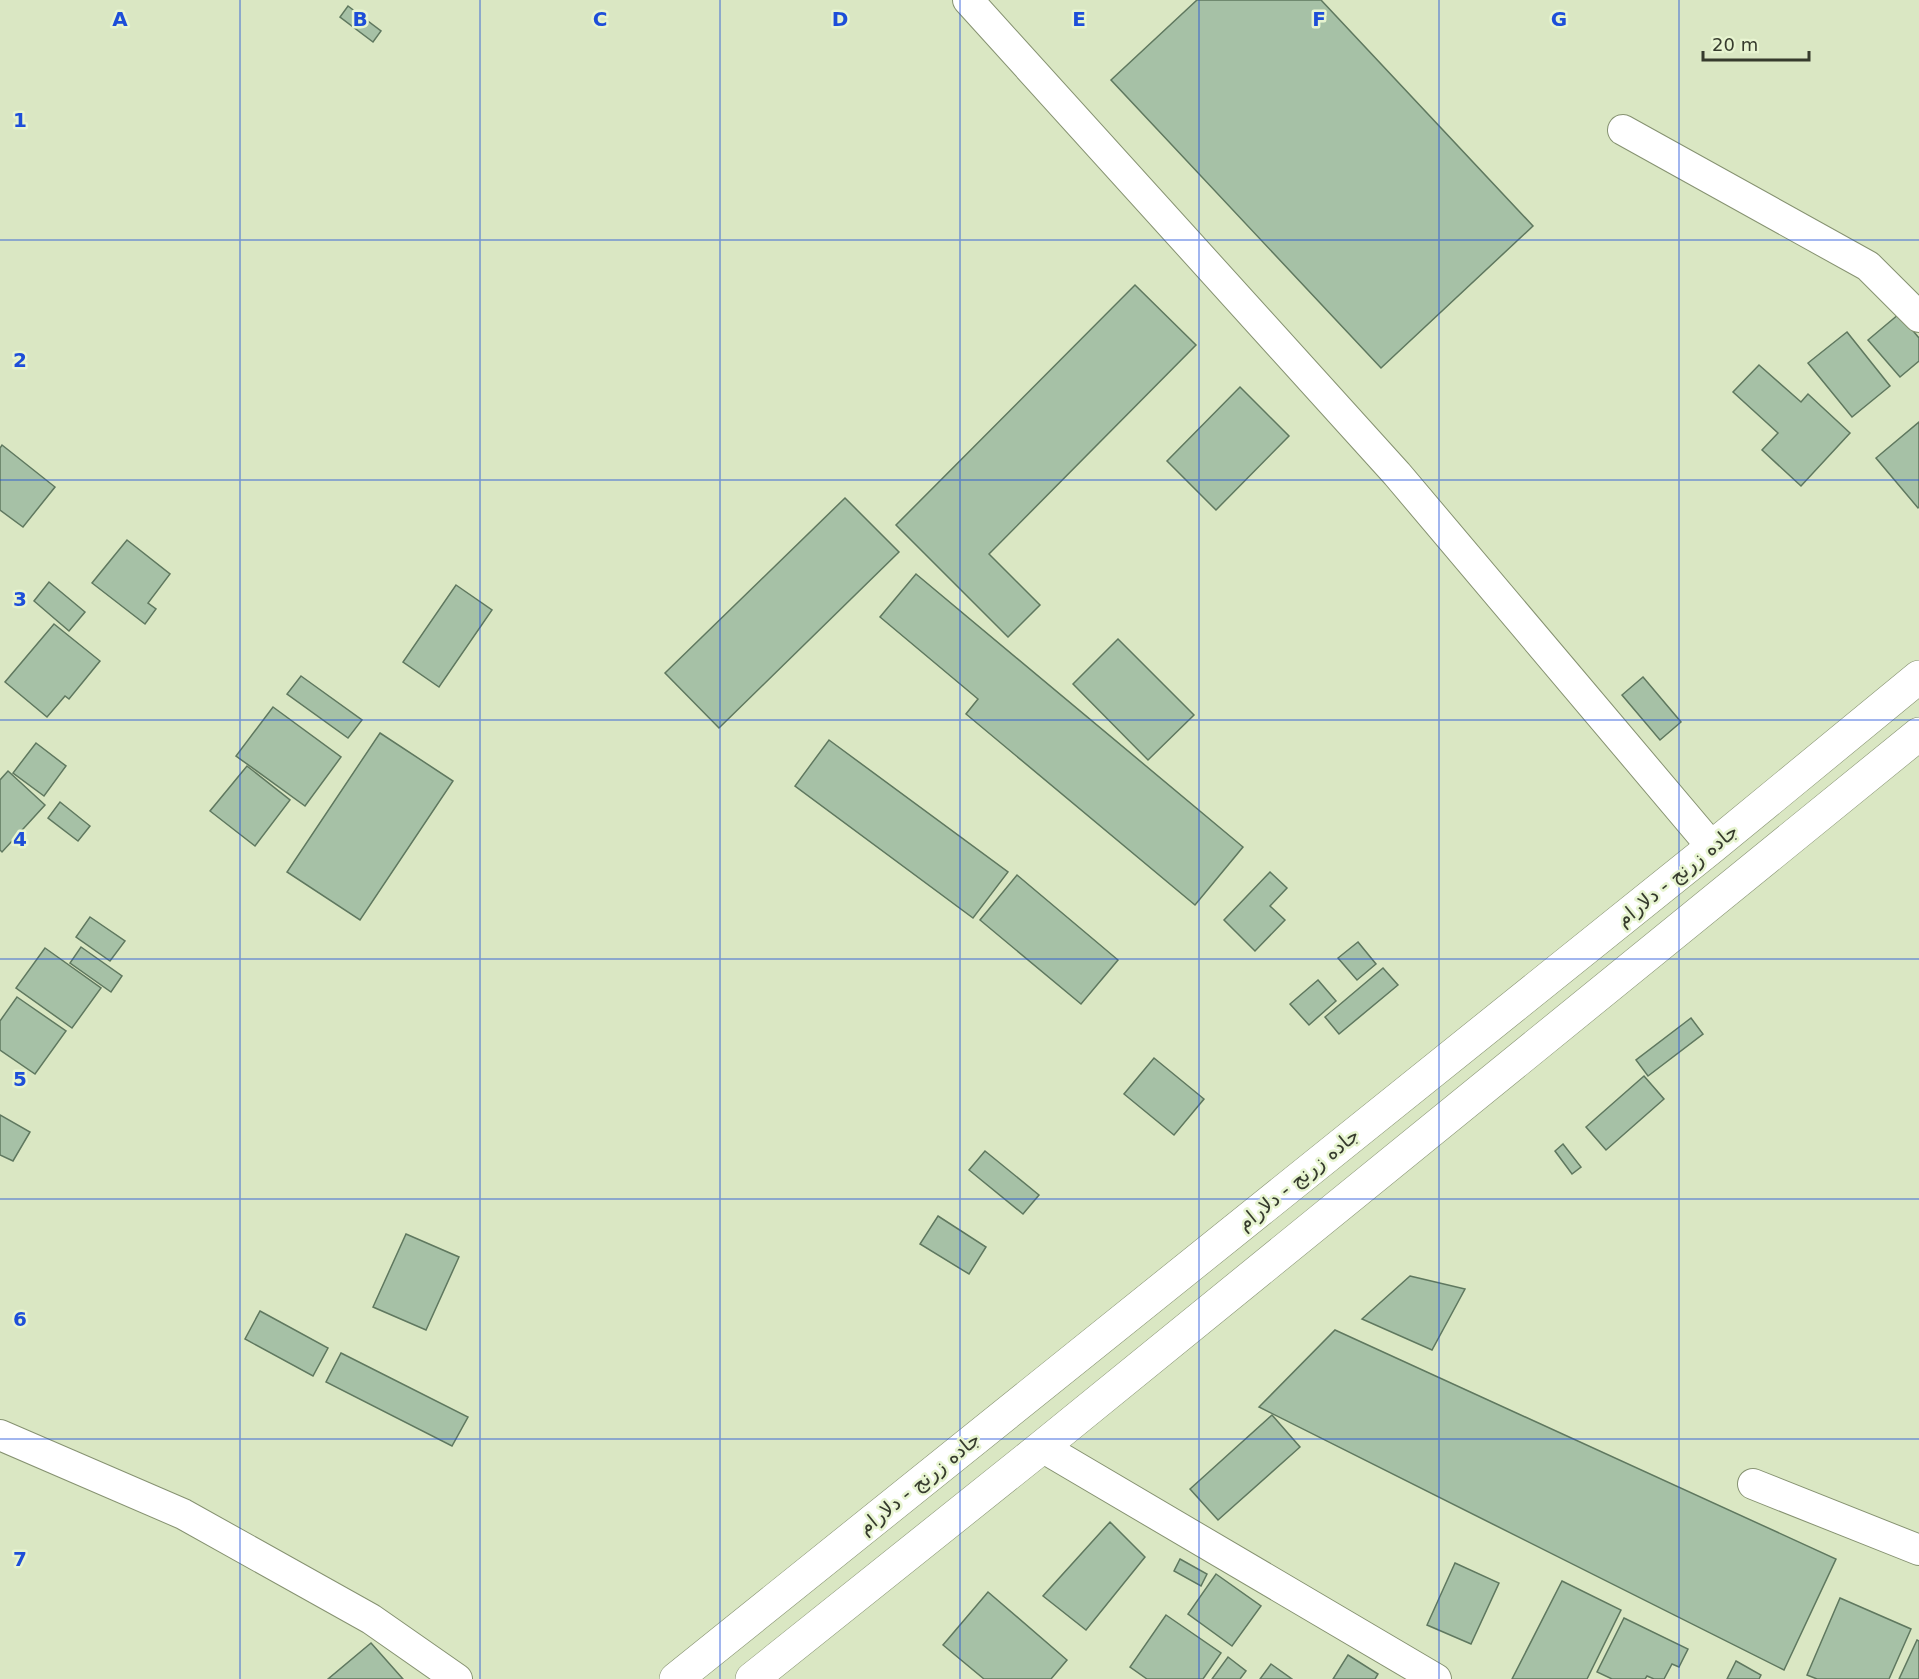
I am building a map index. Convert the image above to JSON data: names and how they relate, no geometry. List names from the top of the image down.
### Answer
{
  "streets": {
    "highway": ["جاده زرنج - دلارام"]
  },
  "scale_bar": "20 m",
  "grid": {
    "columns": [
      "A",
      "B",
      "C",
      "D",
      "E",
      "F",
      "G"
    ],
    "rows": [
      "1",
      "2",
      "3",
      "4",
      "5",
      "6",
      "7"
    ]
  }
}
